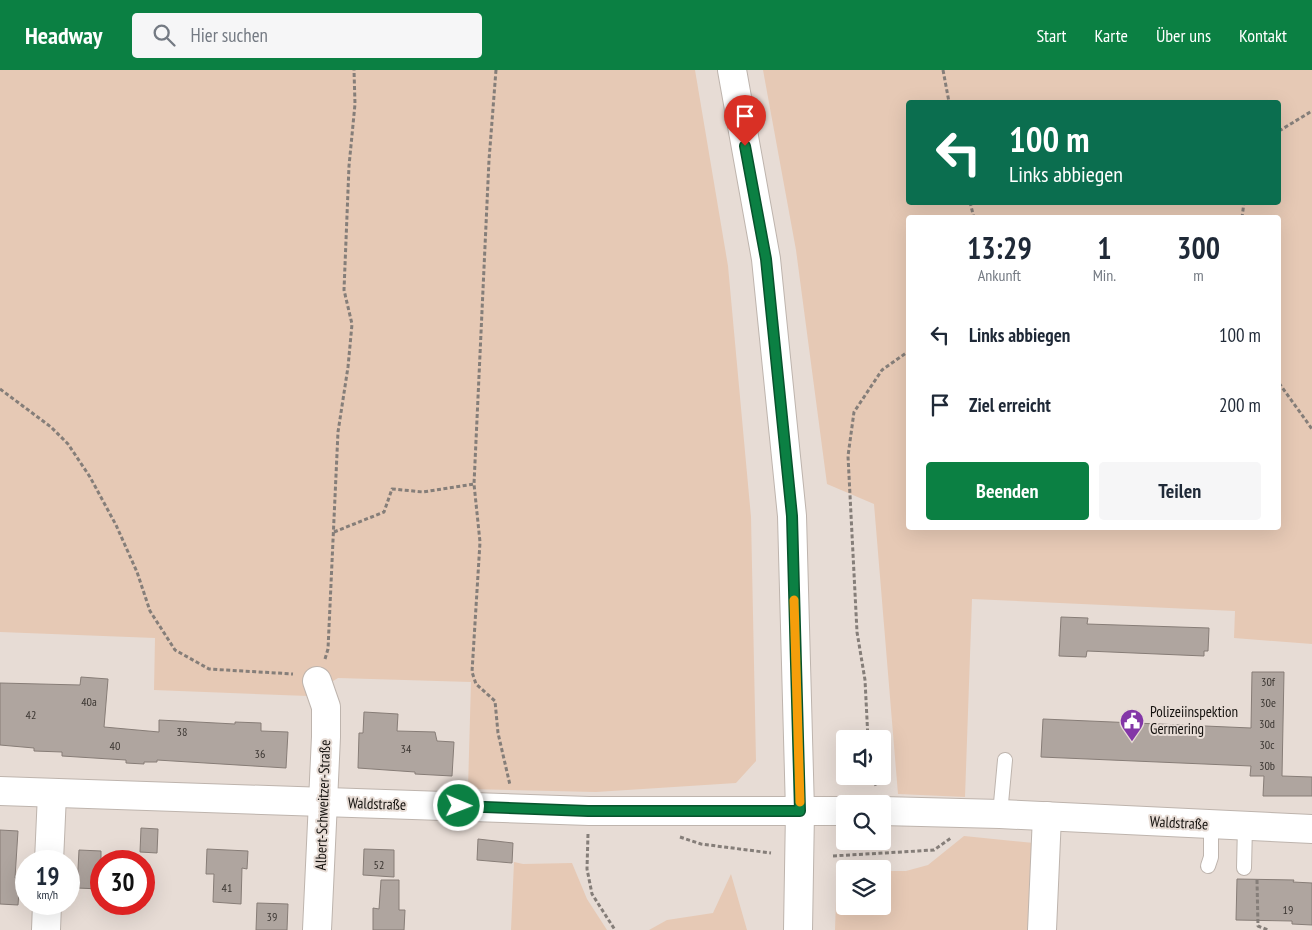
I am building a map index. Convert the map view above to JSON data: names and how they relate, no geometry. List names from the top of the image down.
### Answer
{
  "streets": {
    "street": ["Waldstraße", "Albert-Schweitzer-Straße"]
  },
  "crossings": [
    ["Waldstraße", "Albert-Schweitzer-Straße"]
  ],
  "places": {
    "public building": ["Polizeiinspektion Germering"]
  },
  "house_numbers": [
    "30f",
    "40a",
    "30e",
    "42",
    "30d",
    "38",
    "30c",
    "40",
    "34",
    "36",
    "30b",
    "52",
    "41",
    "19",
    "39"
  ],
  "page": {
    "header": "Headway",
    "search": "Hier suchen",
    "nav": [
      "Start",
      "Karte",
      "Über uns",
      "Kontakt"
    ],
    "turn": ["100 m", "Links abbiegen"],
    "eta": [
      "13:29",
      "Ankunft",
      "1",
      "Min.",
      "300",
      "m"
    ],
    "list": [
      {
        "name": "Links abbiegen",
        "value": "100 m"
      },
      {
        "name": "Ziel erreicht",
        "value": "200 m"
      }
    ],
    "buttons": ["Beenden", "Teilen"],
    "speed": "19 km/h",
    "limit": "30"
  }
}
